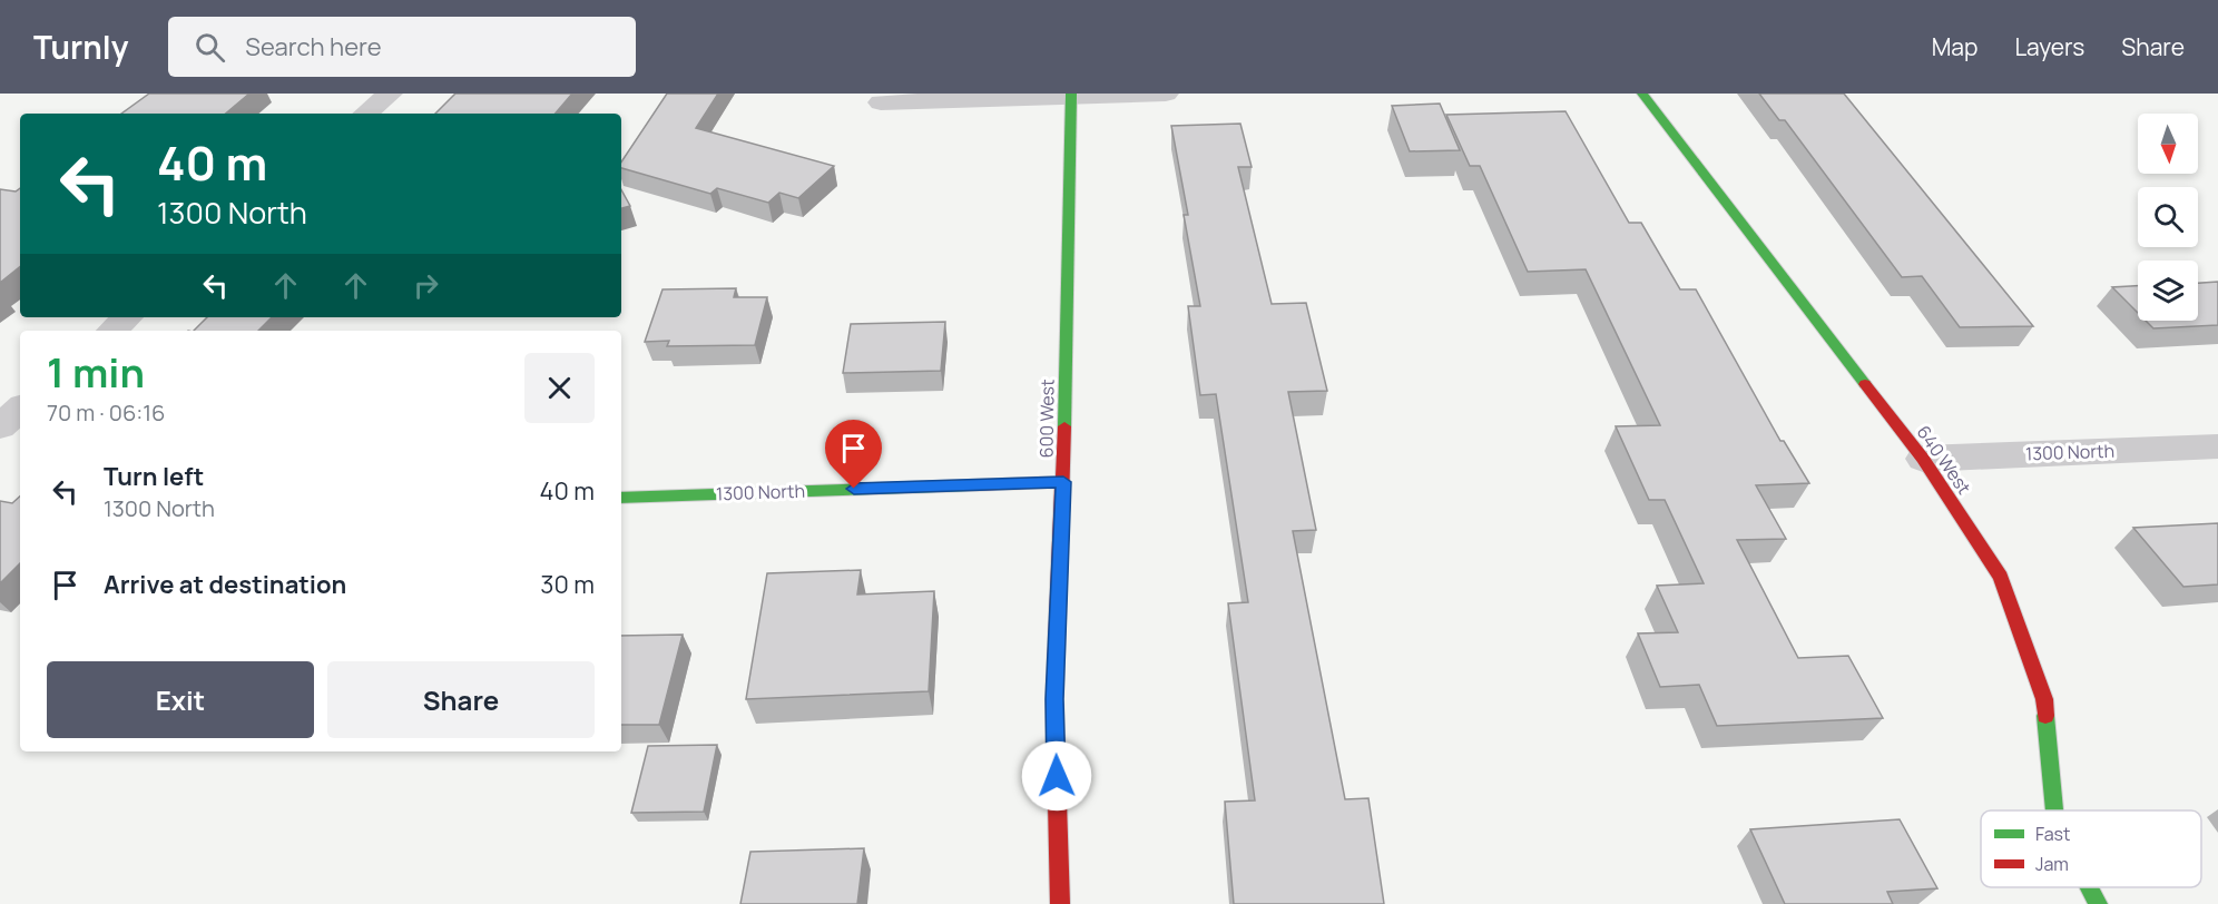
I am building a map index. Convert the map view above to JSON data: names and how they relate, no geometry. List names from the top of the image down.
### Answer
{
  "streets": {
    "street": ["600 West", "1300 North", "640 West"]
  },
  "crossings": [
    ["600 West", "1300 North"],
    ["1300 North", "640 West"]
  ],
  "legend": ["Fast", "Jam"],
  "north": "bottom",
  "page": {
    "header": "Turnly",
    "search": "Search here",
    "nav": ["Map", "Layers", "Share"],
    "turn": ["40 m", "1300 North"],
    "heading": ["1 min", "70 m · 06:16"],
    "list": [
      {
        "name": "Turn left",
        "note": "1300 North",
        "value": "40 m"
      },
      {
        "name": "Arrive at destination",
        "value": "30 m"
      }
    ],
    "buttons": ["Exit", "Share"]
  }
}
